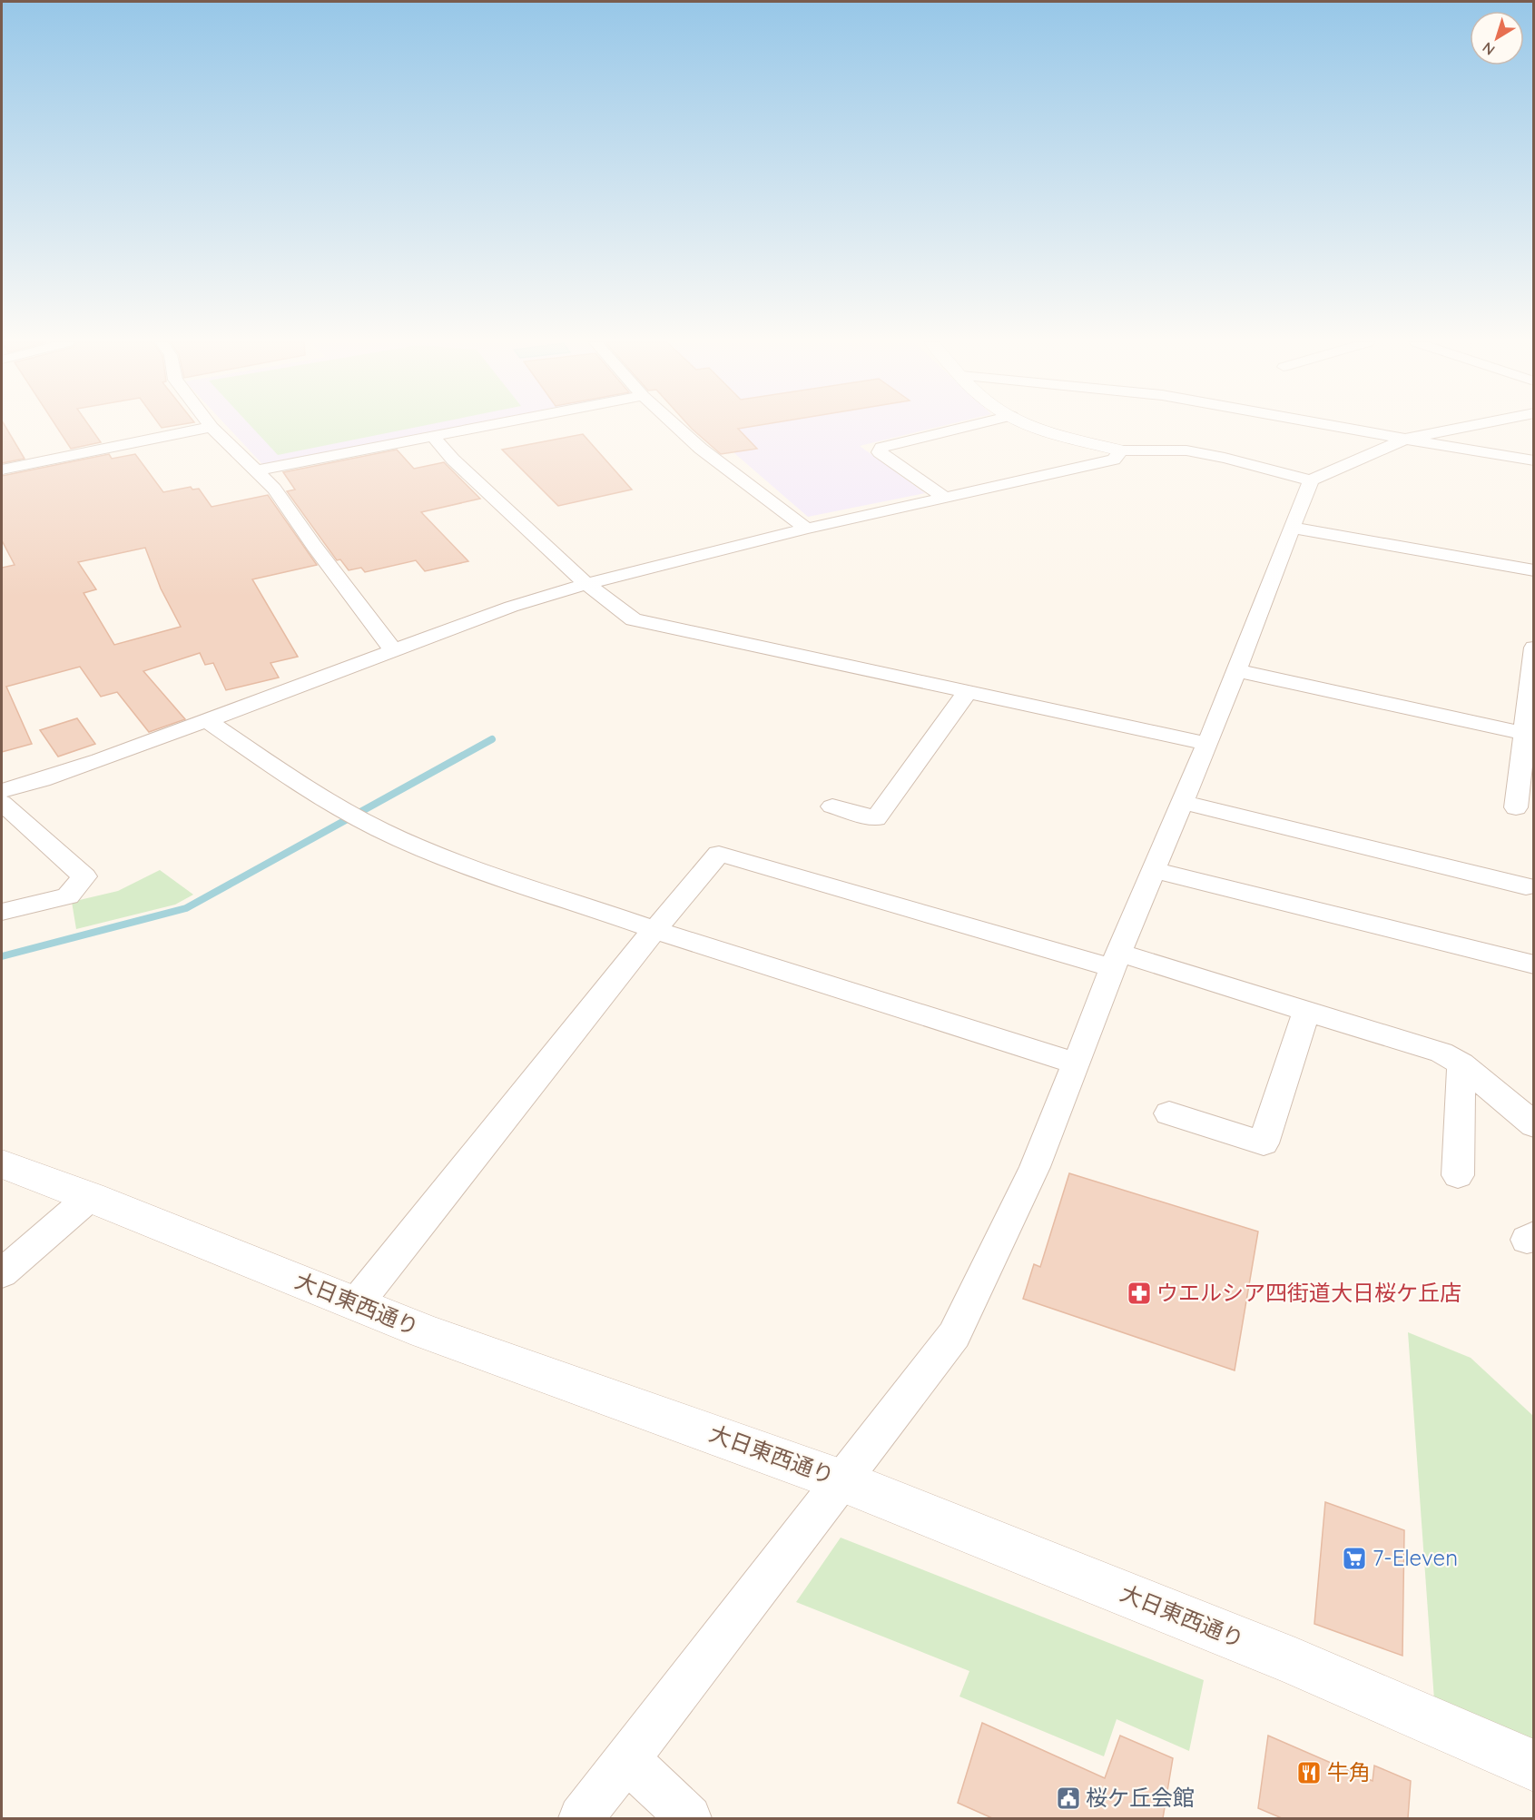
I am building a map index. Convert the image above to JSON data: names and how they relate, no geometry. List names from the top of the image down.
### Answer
{
  "streets": {
    "street": ["大日東西通り"]
  },
  "places": {
    "pharmacy": ["ウエルシア四街道大日桜ケ丘店"],
    "supermarket": ["7-Eleven"],
    "restaurant": ["牛角"],
    "public building": ["桜ケ丘会館"]
  },
  "north": "bottom left"
}
